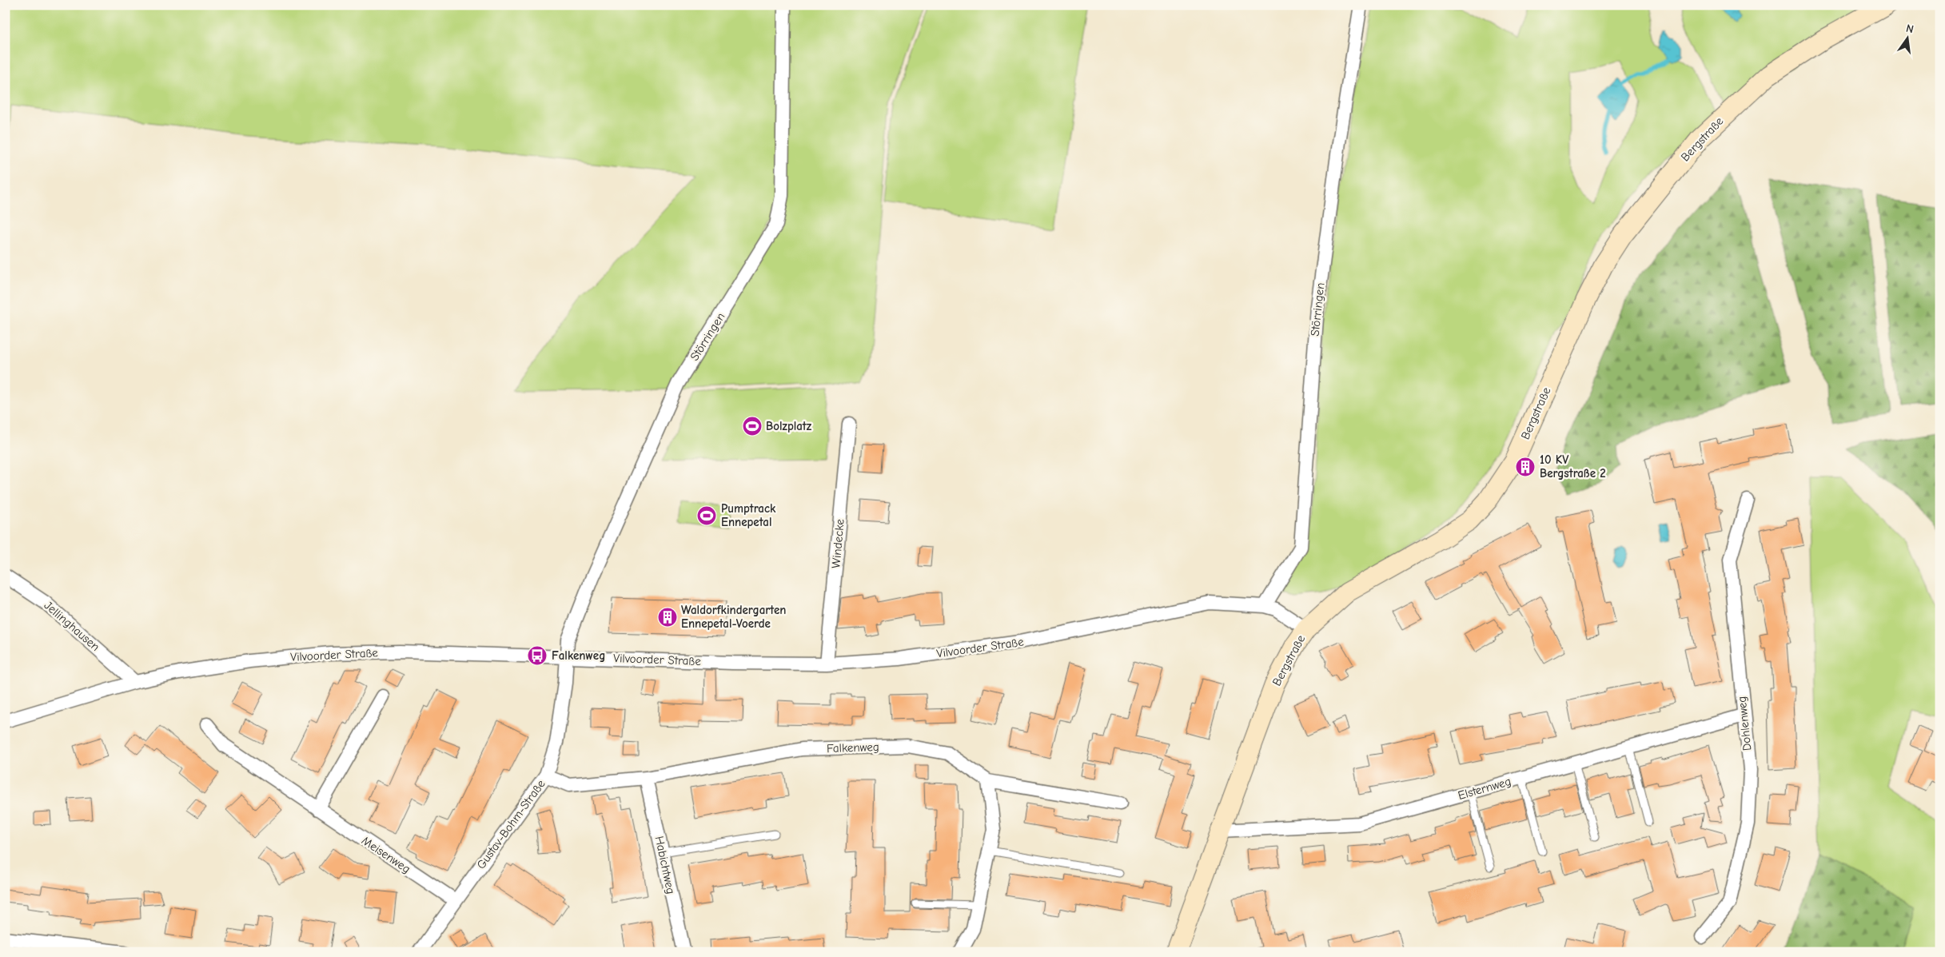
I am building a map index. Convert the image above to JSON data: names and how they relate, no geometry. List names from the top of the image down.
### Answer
{
  "streets": {
    "street": [
      "Bergstraße",
      "Störringen",
      "Windecke",
      "Jellinghausen",
      "Vilvoorder Straße",
      "Dohlenweg",
      "Falkenweg",
      "Elsternweg",
      "Gustav-Bohm-Straße",
      "Meisenweg",
      "Habichtweg"
    ]
  },
  "crossings": [
    ["Bergstraße", "Vilvoorder Straße"],
    ["Bergstraße", "Elsternweg"],
    ["Störringen", "Vilvoorder Straße"],
    ["Störringen", "Gustav-Bohm-Straße"],
    ["Windecke", "Vilvoorder Straße"],
    ["Jellinghausen", "Vilvoorder Straße"],
    ["Vilvoorder Straße", "Gustav-Bohm-Straße"],
    ["Dohlenweg", "Elsternweg"],
    ["Falkenweg", "Gustav-Bohm-Straße"],
    ["Falkenweg", "Habichtweg"],
    ["Gustav-Bohm-Straße", "Meisenweg"]
  ],
  "places": {
    "sports": ["Bolzplatz", "Pumptrack Ennepetal"],
    "building": ["10 KV Bergstraße 2", "Waldorfkindergarten Ennepetal-Voerde"],
    "bus stop": ["Falkenweg"]
  },
  "north": "top"
}
